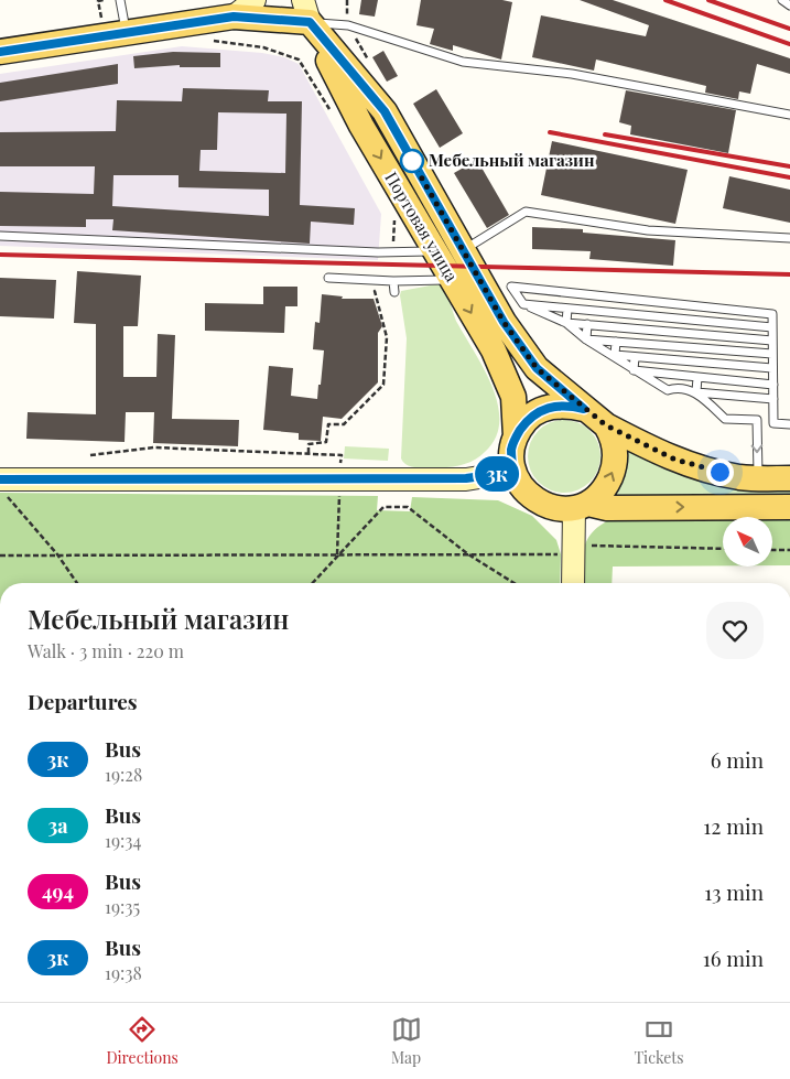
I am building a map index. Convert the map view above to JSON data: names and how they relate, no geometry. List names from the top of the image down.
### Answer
{
  "streets": {
    "main road": ["Портовая улица"]
  },
  "places": ["Мебельный магазин"],
  "lines": ["bus line 3к"],
  "north": "top left",
  "page": {
    "on_map": "3к",
    "heading": [
      ["Мебельный магазин", "Walk · 3 min · 220 m"],
      "Departures"
    ],
    "list": [
      {
        "mark": "3к",
        "name": "Bus",
        "note": "19:28",
        "value": "6 min"
      },
      {
        "mark": "3а",
        "name": "Bus",
        "note": "19:34",
        "value": "12 min"
      },
      {
        "mark": "494",
        "name": "Bus",
        "note": "19:35",
        "value": "13 min"
      },
      {
        "mark": "3к",
        "name": "Bus",
        "note": "19:38",
        "value": "16 min"
      }
    ],
    "tabs": ["Directions", "Map", "Tickets"]
  }
}
